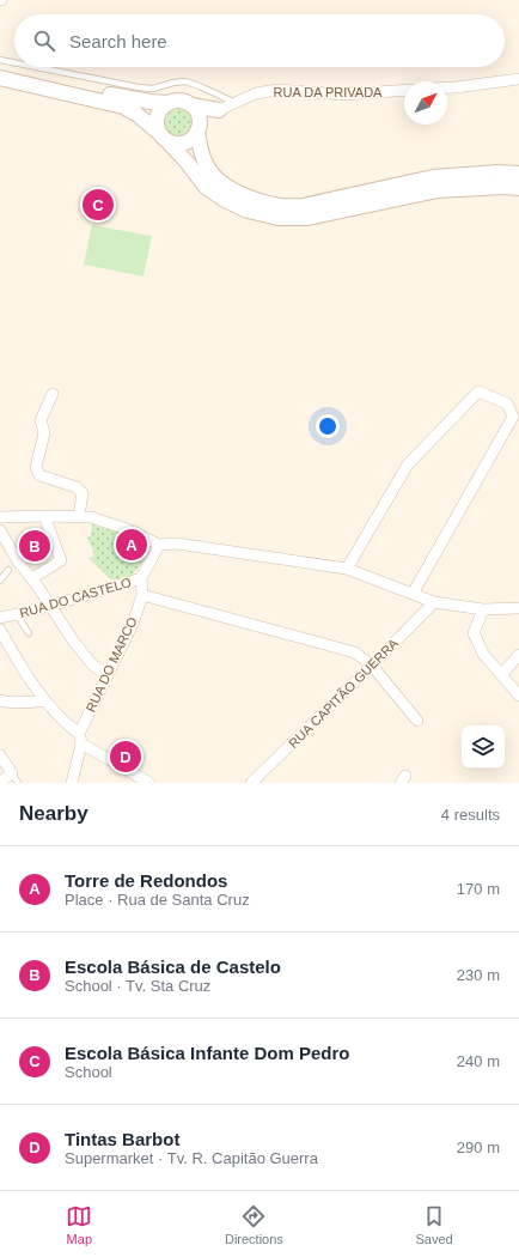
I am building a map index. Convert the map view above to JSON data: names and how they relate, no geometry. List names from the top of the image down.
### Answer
{
  "streets": {
    "street": [
      "RUA DA PRIVADA",
      "RUA DO CASTELO",
      "RUA DO MARCO",
      "RUA CAPITÃO GUERRA"
    ]
  },
  "north": "top right",
  "page": {
    "search": "Search here",
    "pins": [
      "C",
      "A",
      "B",
      "D"
    ],
    "heading": ["Nearby", "4 results"],
    "list": [
      {
        "mark": "A",
        "name": "Torre de Redondos",
        "note": "Place · Rua de Santa Cruz",
        "value": "170 m"
      },
      {
        "mark": "B",
        "name": "Escola Básica de Castelo",
        "note": "School · Tv. Sta Cruz",
        "value": "230 m"
      },
      {
        "mark": "C",
        "name": "Escola Básica Infante Dom Pedro",
        "note": "School",
        "value": "240 m"
      },
      {
        "mark": "D",
        "name": "Tintas Barbot",
        "note": "Supermarket · Tv. R. Capitão Guerra",
        "value": "290 m"
      }
    ],
    "nav": ["Map", "Directions", "Saved"]
  }
}
